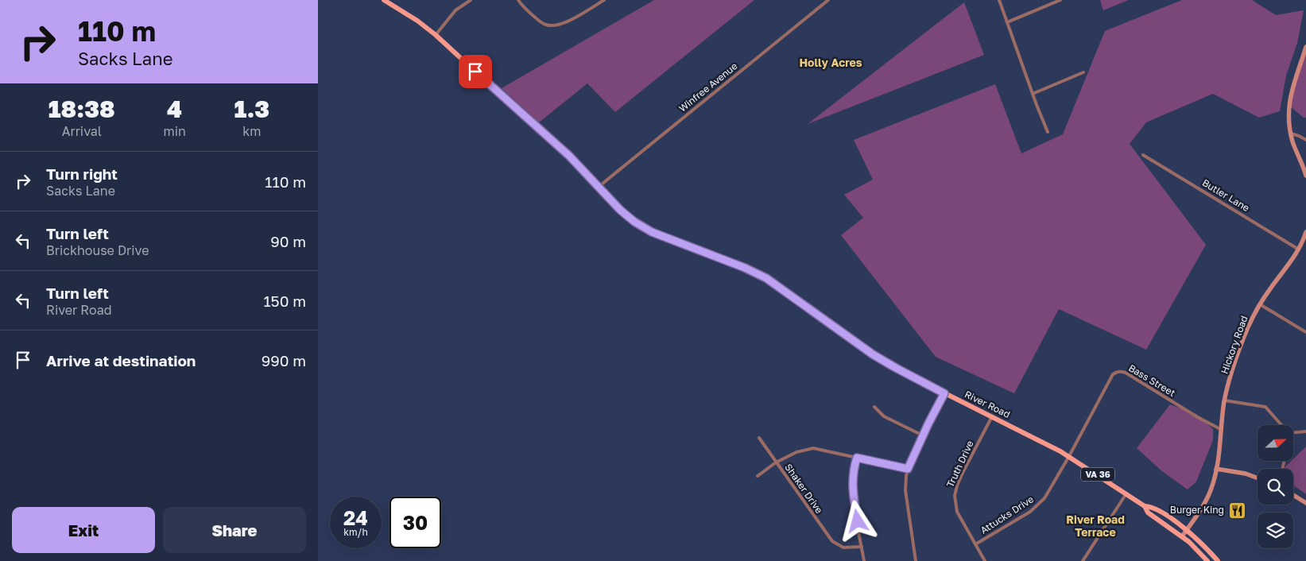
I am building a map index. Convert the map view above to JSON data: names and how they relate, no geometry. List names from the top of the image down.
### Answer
{
  "streets": {
    "main road": ["Hickory Road", "River Road", "VA 36"],
    "street": [
      "Winfree Avenue",
      "Butler Lane",
      "Bass Street",
      "Truth Drive",
      "Shaker Drive",
      "Attucks Drive"
    ]
  },
  "crossings": [
    ["Winfree Avenue", "River Road"],
    ["Butler Lane", "Hickory Road"],
    ["Hickory Road", "Bass Street"],
    ["Bass Street", "River Road"],
    ["Bass Street", "Attucks Drive"],
    ["River Road", "Truth Drive"],
    ["River Road", "Attucks Drive"],
    ["Truth Drive", "Attucks Drive"]
  ],
  "districts": ["Holly Acres", "River Road Terrace"],
  "places": {
    "restaurant": ["Burger King"]
  },
  "north": "right",
  "page": {
    "turn": ["110 m", "Sacks Lane"],
    "eta": [
      "18:38",
      "Arrival",
      "4",
      "min",
      "1.3",
      "km"
    ],
    "list": [
      {
        "name": "Turn right",
        "note": "Sacks Lane",
        "value": "110 m"
      },
      {
        "name": "Turn left",
        "note": "Brickhouse Drive",
        "value": "90 m"
      },
      {
        "name": "Turn left",
        "note": "River Road",
        "value": "150 m"
      },
      {
        "name": "Arrive at destination",
        "value": "990 m"
      }
    ],
    "speed": "24 km/h",
    "limit": "30",
    "buttons": ["Exit", "Share"]
  }
}
